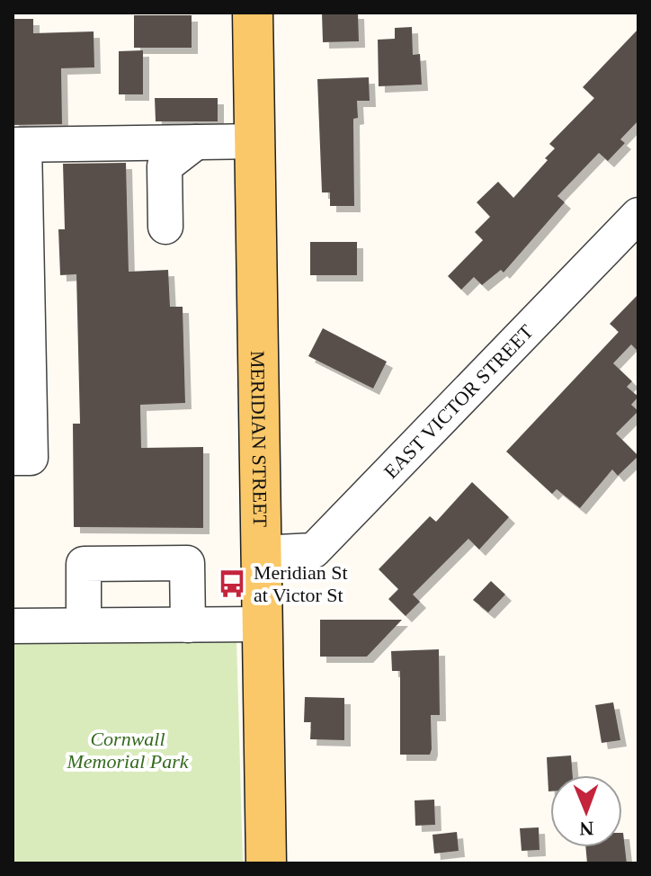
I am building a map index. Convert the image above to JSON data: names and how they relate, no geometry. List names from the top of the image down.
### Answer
{
  "streets": {
    "main road": ["MERIDIAN STREET"],
    "street": ["EAST VICTOR STREET"]
  },
  "crossings": [
    ["EAST VICTOR STREET", "MERIDIAN STREET"]
  ],
  "parks": ["Cornwall Memorial Park"],
  "places": {
    "bus stop": ["Meridian St at Victor St"]
  },
  "north": "bottom"
}
